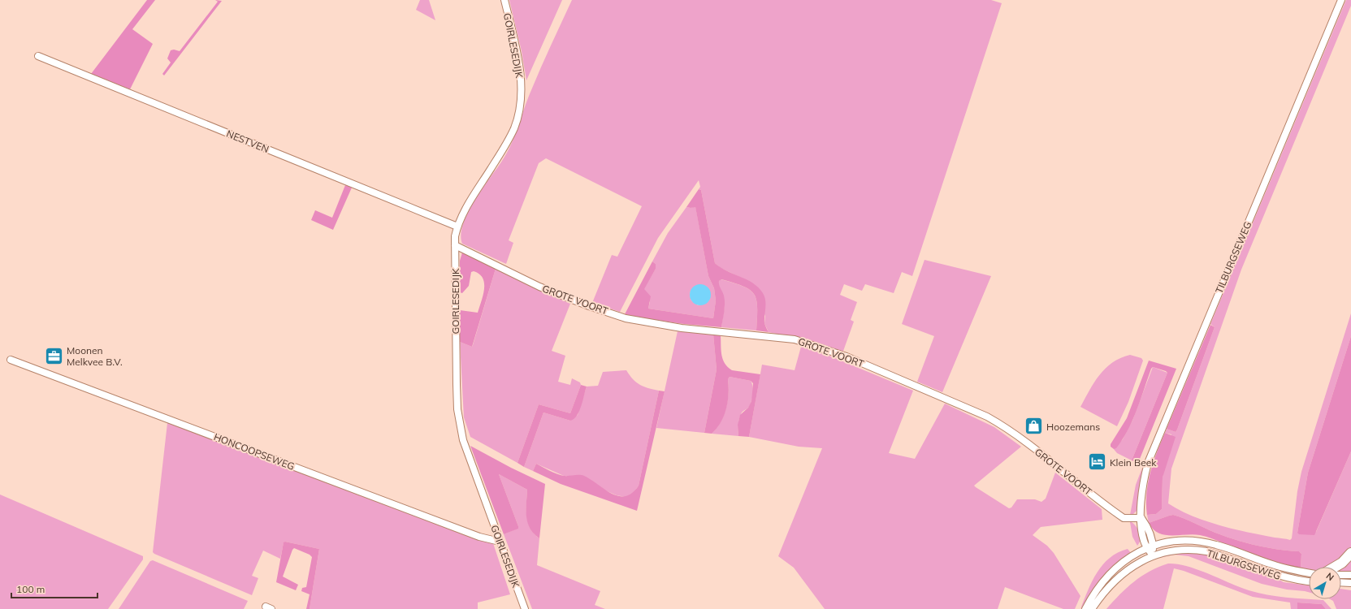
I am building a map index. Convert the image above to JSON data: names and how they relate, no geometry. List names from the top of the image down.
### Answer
{
  "streets": {
    "street": [
      "GOIRLESEDIJK",
      "NESTVEN",
      "TILBURGSEWEG",
      "GROTE VOORT",
      "HONCOOPSEWEG"
    ]
  },
  "crossings": [
    ["GOIRLESEDIJK", "NESTVEN"],
    ["GOIRLESEDIJK", "GROTE VOORT"],
    ["GOIRLESEDIJK", "HONCOOPSEWEG"],
    ["TILBURGSEWEG", "GROTE VOORT"]
  ],
  "places": {
    "office": ["Moonen Melkvee B.V."],
    "shop": ["Hoozemans"],
    "hotel": ["Klein Beek"]
  },
  "scale_bar": "100 m",
  "north": "top right"
}
